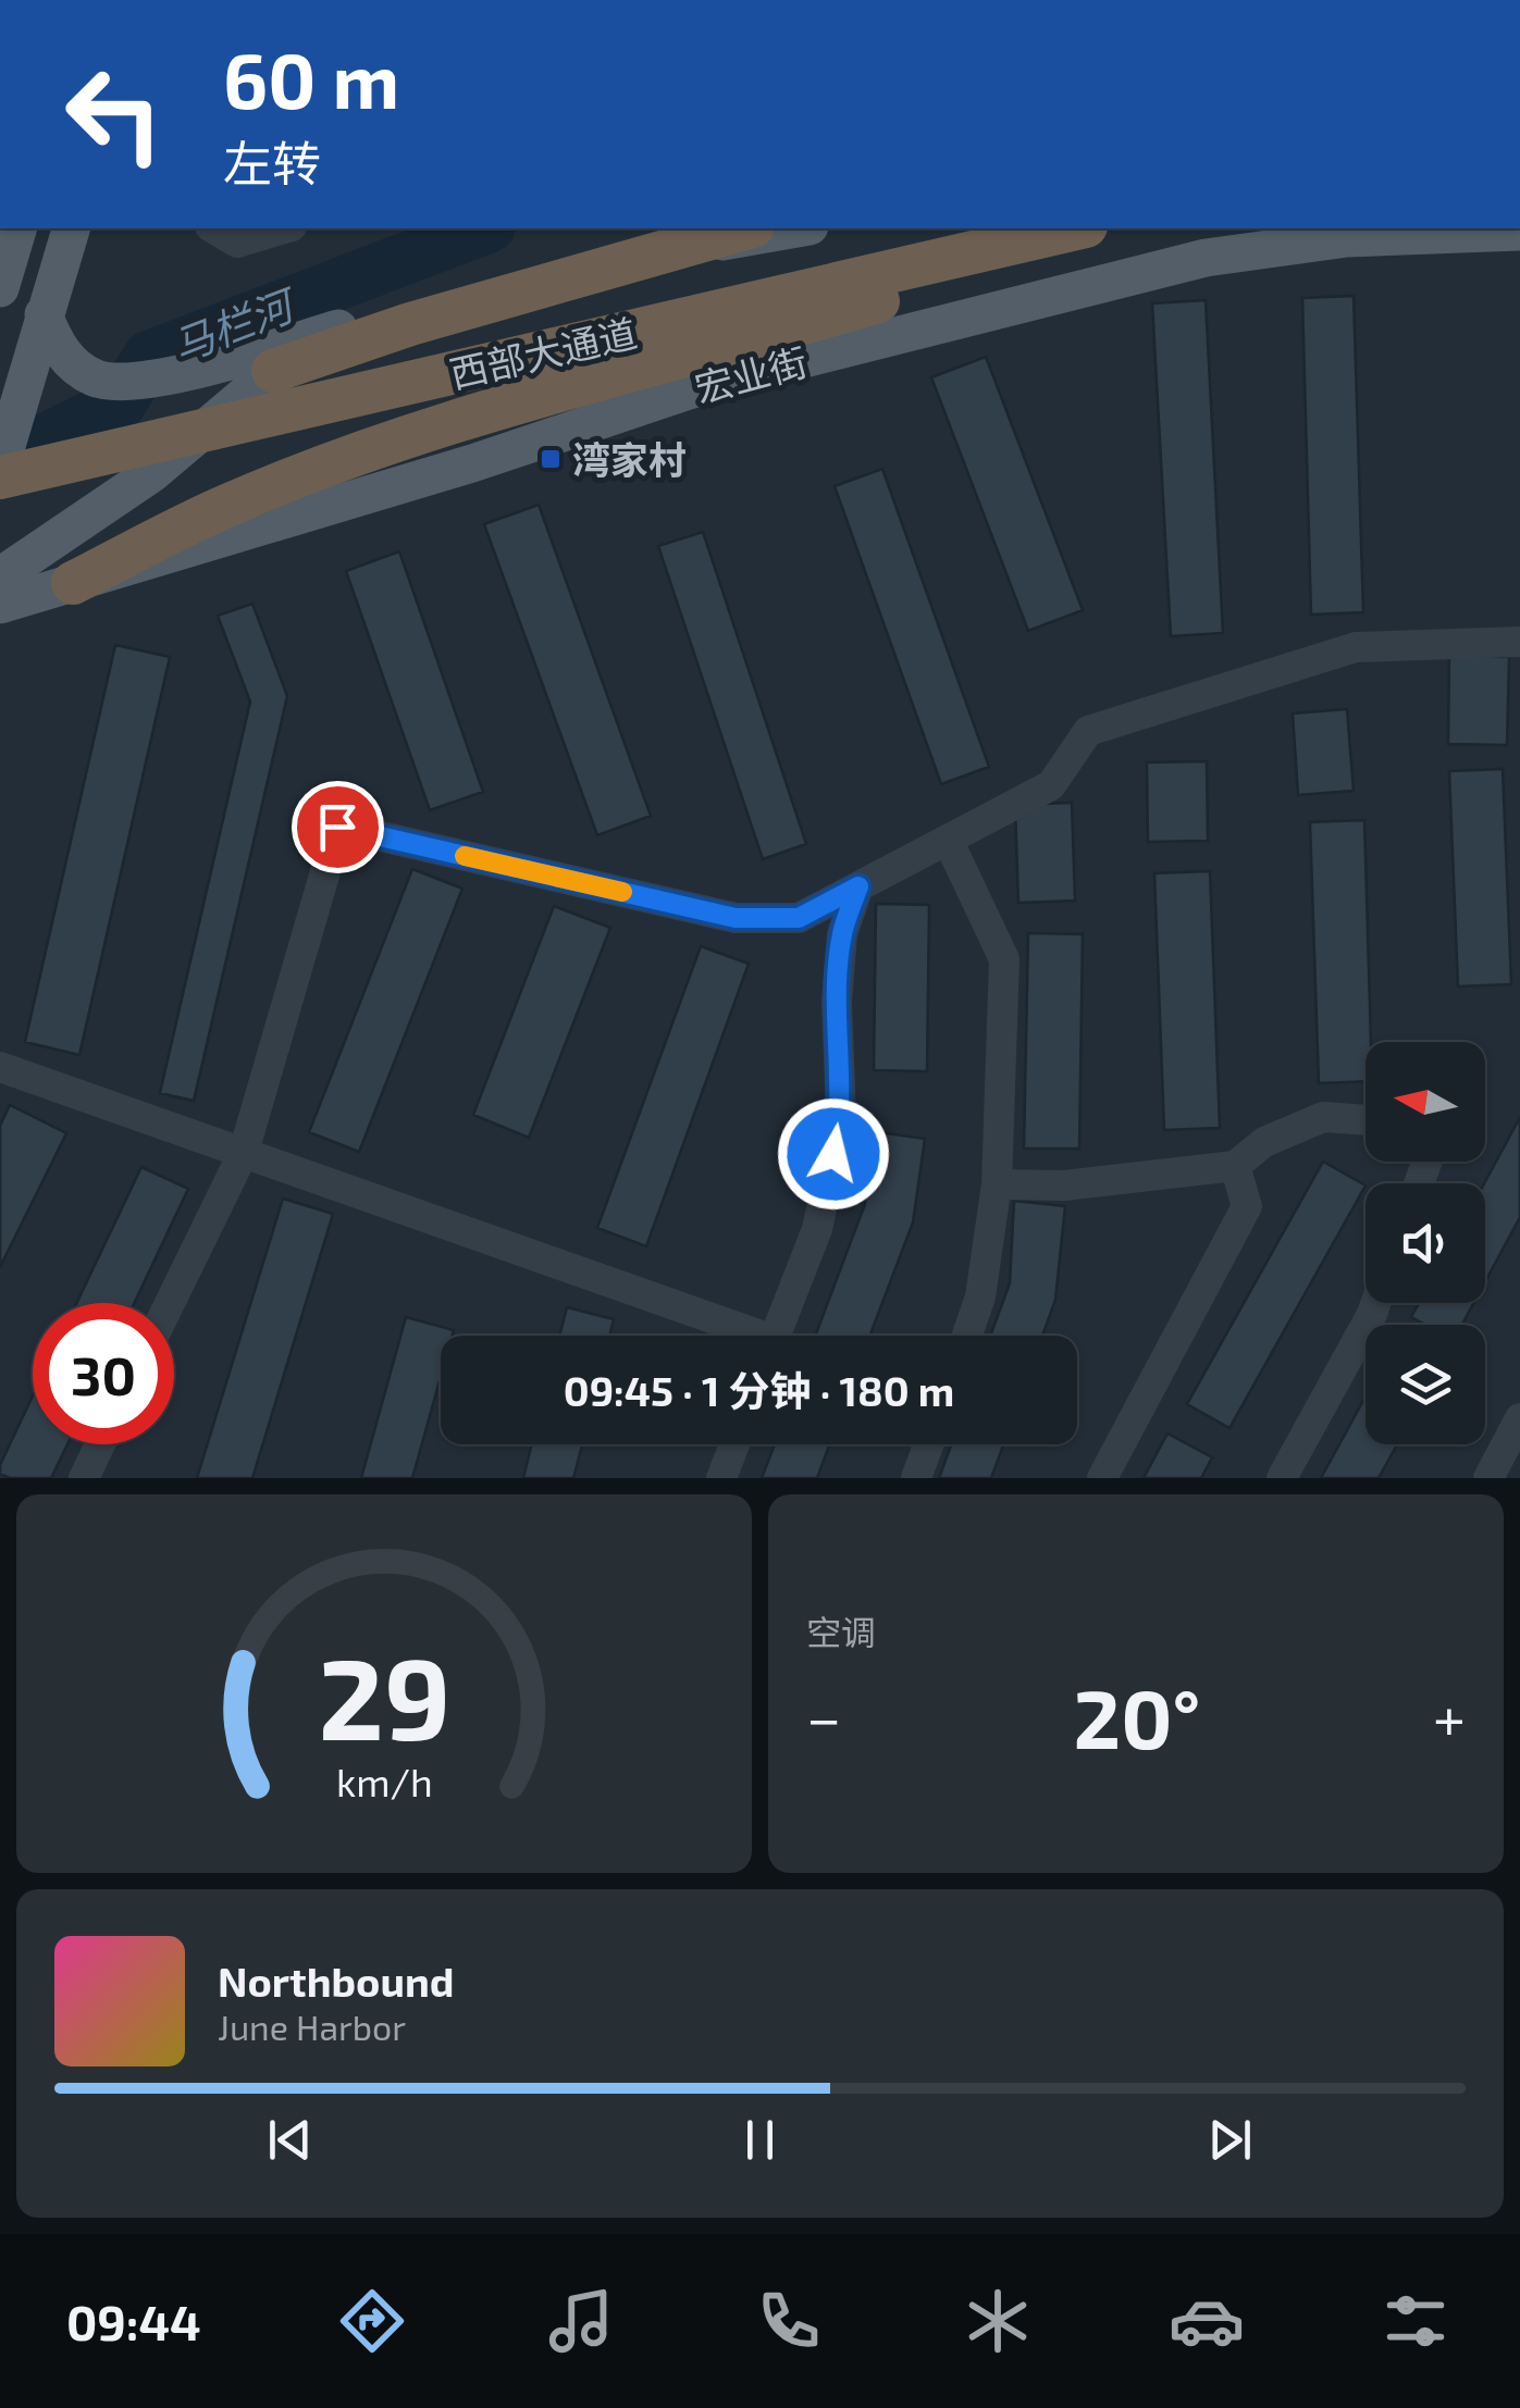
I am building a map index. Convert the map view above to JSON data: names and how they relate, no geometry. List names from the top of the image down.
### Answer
{
  "streets": {
    "highway": ["西部大通道"],
    "main road": ["宏业街"]
  },
  "water": ["马栏河"],
  "places": {
    "transit": ["湾家村"]
  },
  "north": "left",
  "page": {
    "turn": ["60 m", "左转"],
    "limit": "30",
    "trip": "09:45 · 1 分钟 · 180 m",
    "tile": "空调",
    "heat": ["−", "20°", "+"],
    "song": ["Northbound", "June Harbor"],
    "tabs": "09:44",
    "gauge": ["29", "km/h"]
  }
}
